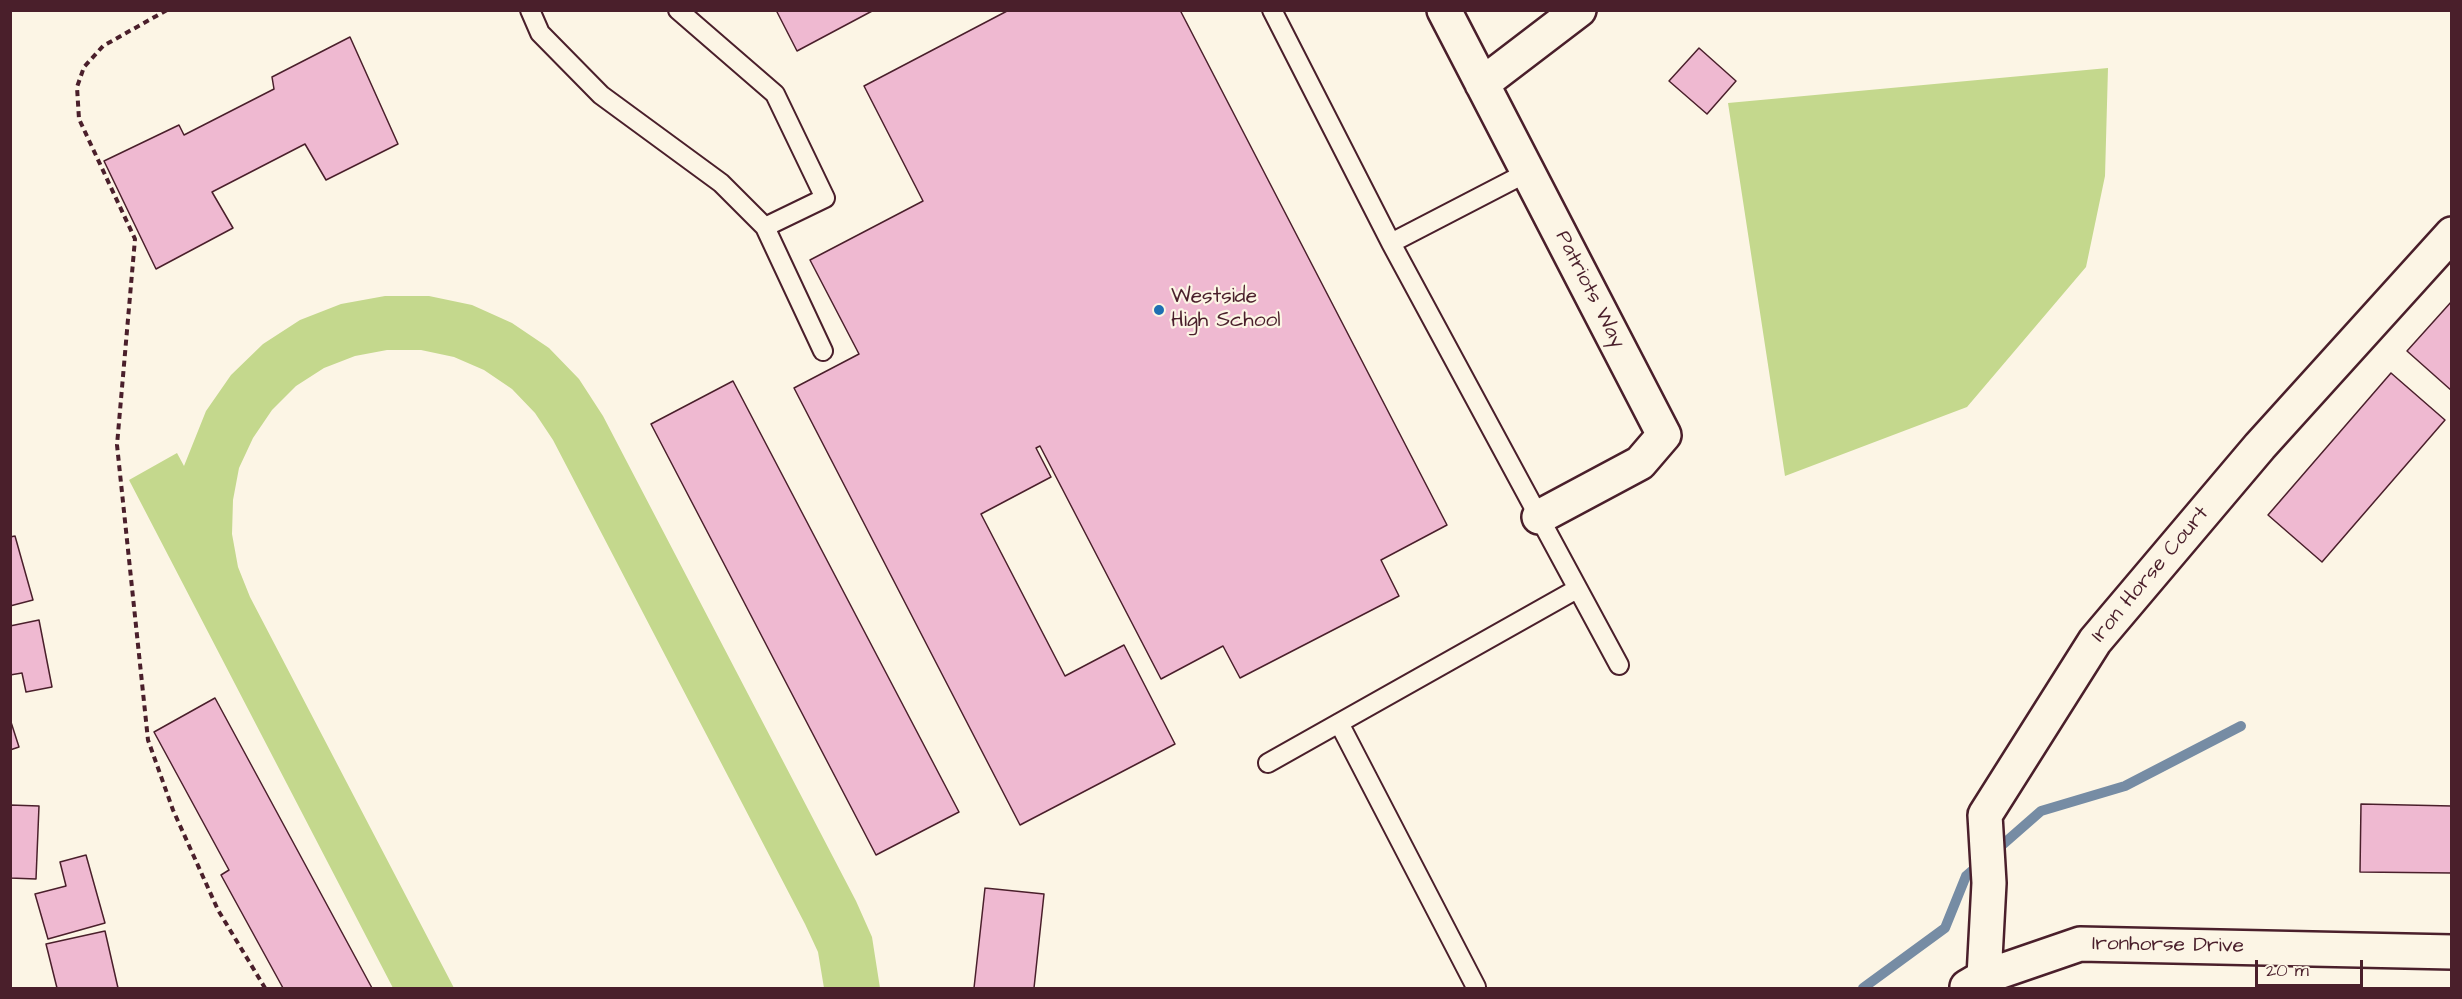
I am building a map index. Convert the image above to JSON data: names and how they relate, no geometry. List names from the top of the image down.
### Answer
{
  "streets": {
    "street": ["Patriots Way", "Iron Horse Court", "Ironhorse Drive"]
  },
  "crossings": [
    ["Iron Horse Court", "Ironhorse Drive"]
  ],
  "places": ["Westside High School"],
  "scale_bar": "20 m"
}
